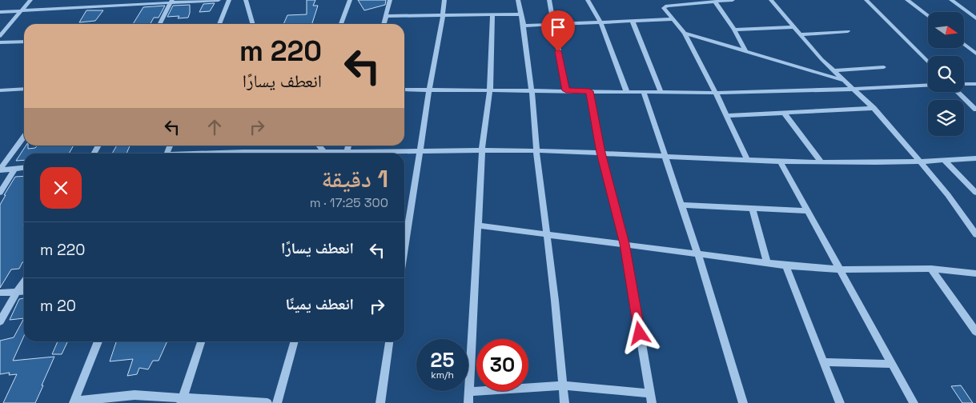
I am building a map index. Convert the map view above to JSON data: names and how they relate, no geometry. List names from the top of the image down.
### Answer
{
  "north": "right",
  "page": {
    "turn": ["220 m", "انعطف يسارًا"],
    "heading": ["1 دقيقة", "300 m · 17:25"],
    "list": [
      {
        "name": "انعطف يسارًا",
        "value": "220 m"
      },
      {
        "name": "انعطف يمينًا",
        "value": "20 m"
      }
    ],
    "speed": "25 km/h",
    "limit": "30"
  }
}
